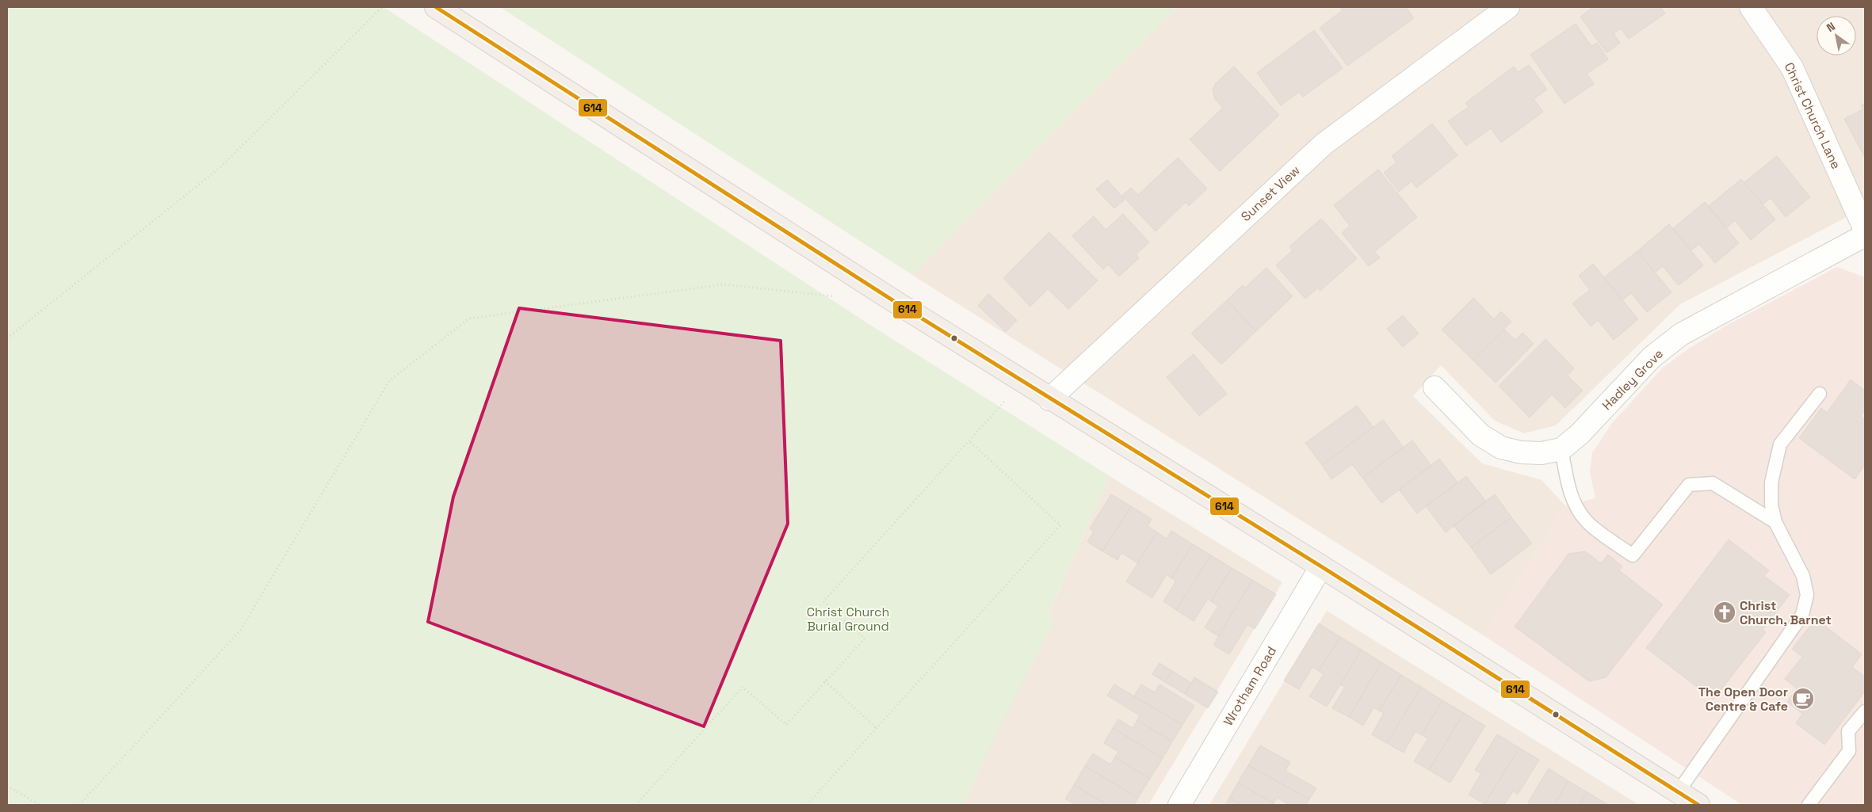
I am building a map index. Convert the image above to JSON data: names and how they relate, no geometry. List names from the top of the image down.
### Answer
{
  "streets": {
    "street": [
      "Christ Church Lane",
      "Sunset View",
      "Hadley Grove",
      "Wrotham Road"
    ]
  },
  "parks": ["Christ Church Burial Ground"],
  "places": {
    "church": ["Christ Church, Barnet"],
    "cafe": ["The Open Door Centre & Cafe"]
  },
  "lines": ["transit line 614"],
  "north": "top left"
}
